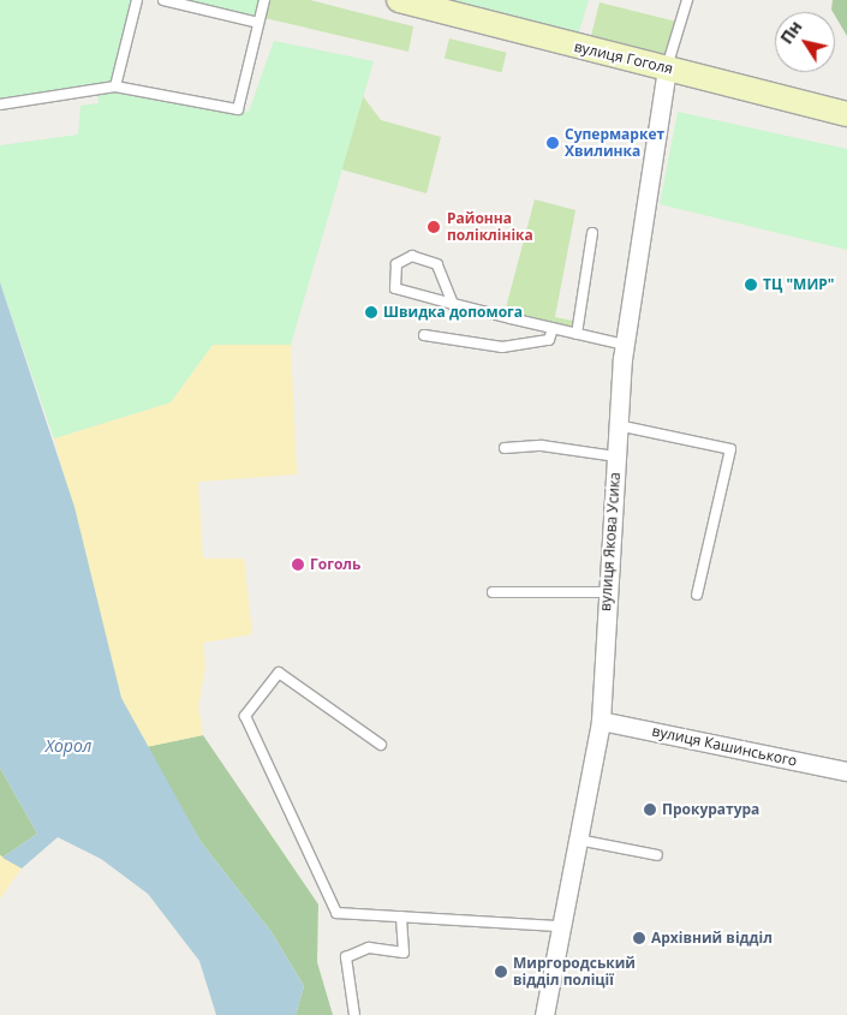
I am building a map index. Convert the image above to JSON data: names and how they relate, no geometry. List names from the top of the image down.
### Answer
{
  "streets": {
    "street": ["вулиця Гоголя", "вулиця Якова Усика", "вулиця Кашинського"]
  },
  "crossings": [
    ["вулиця Гоголя", "вулиця Якова Усика"],
    ["вулиця Якова Усика", "вулиця Кашинського"]
  ],
  "water": ["Хорол"],
  "places": [
    "Супермаркет Хвилинка",
    "Районна поліклініка",
    "ТЦ \"МИР\"",
    "Швидка допомога",
    "Гоголь",
    "Прокуратура",
    "Архівний відділ",
    "Миргородський відділ поліції"
  ],
  "north": "top left"
}
